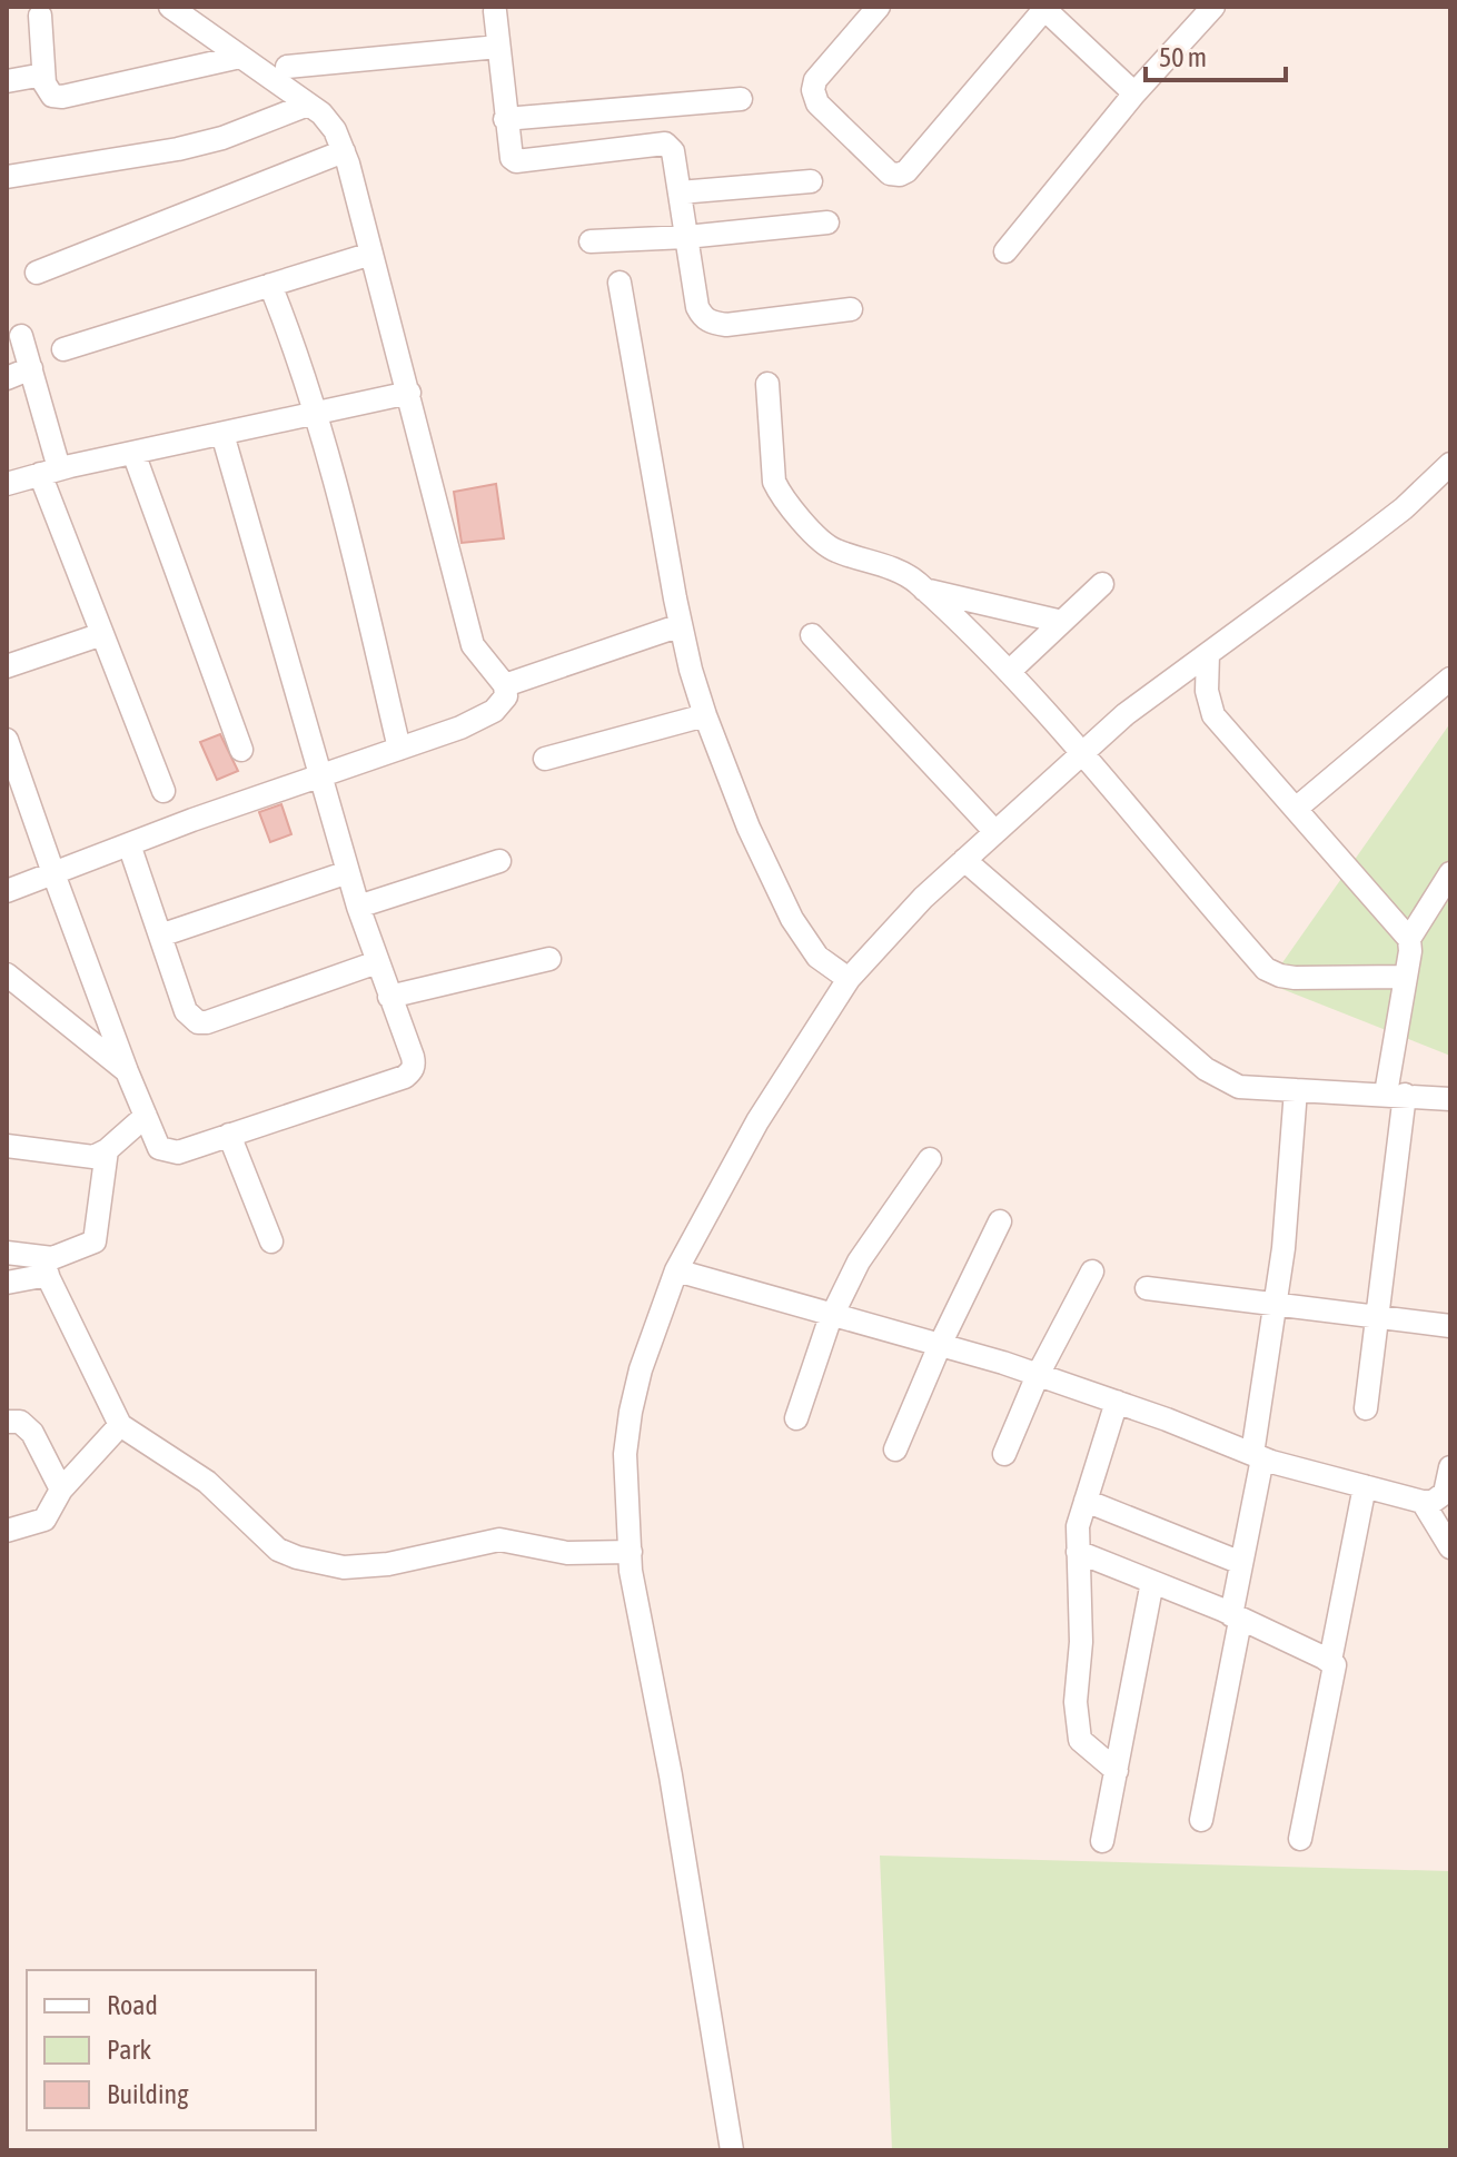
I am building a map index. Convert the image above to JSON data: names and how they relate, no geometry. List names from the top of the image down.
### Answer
{
  "legend": ["Road", "Park", "Building"],
  "scale_bar": "50 m"
}
